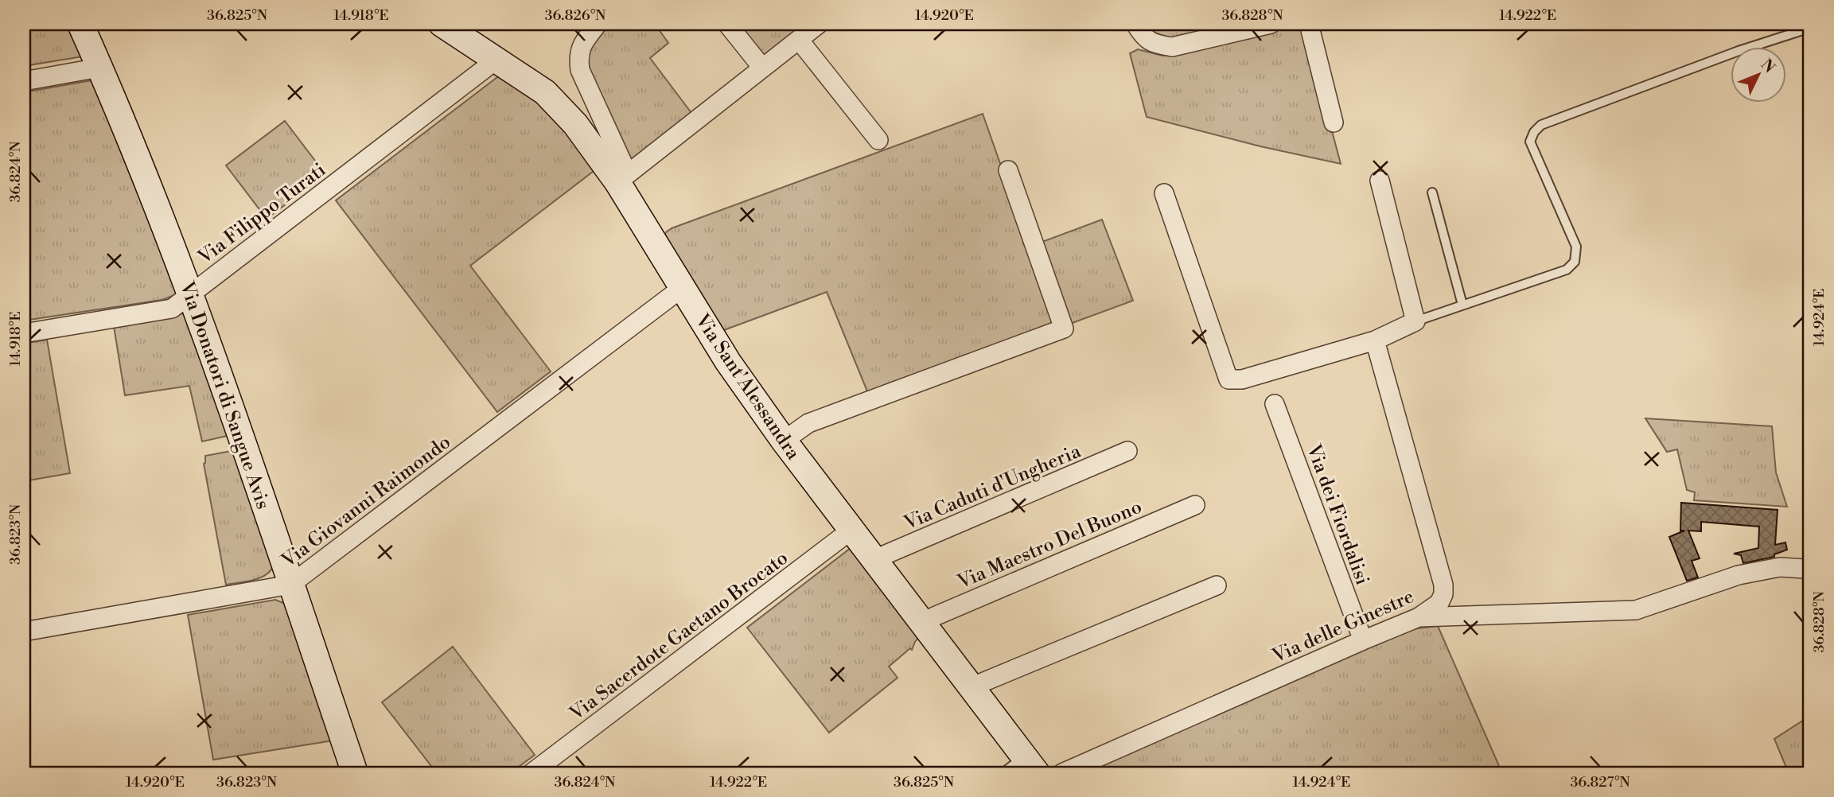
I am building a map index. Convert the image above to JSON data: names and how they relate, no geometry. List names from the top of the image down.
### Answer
{
  "streets": {
    "street": [
      "Via Filippo Turati",
      "Via Sant'Alessandra",
      "Via Donatori di Sangue Avis",
      "Via Caduti d'Ungheria",
      "Via Giovanni Raimondo",
      "Via dei Fiordalisi",
      "Via Maestro Del Buono",
      "Via delle Ginestre",
      "Via Sacerdote Gaetano Brocato"
    ]
  },
  "crossings": [
    ["Via Filippo Turati", "Via Sant'Alessandra"],
    ["Via Filippo Turati", "Via Donatori di Sangue Avis"],
    ["Via Sant'Alessandra", "Via Caduti d'Ungheria"],
    ["Via Sant'Alessandra", "Via Giovanni Raimondo"],
    ["Via Sant'Alessandra", "Via Maestro Del Buono"],
    ["Via Sant'Alessandra", "Via Sacerdote Gaetano Brocato"],
    ["Via Donatori di Sangue Avis", "Via Giovanni Raimondo"],
    ["Via dei Fiordalisi", "Via delle Ginestre"]
  ],
  "north": "top right",
  "coordinates": [
    "36.825°N",
    "14.918°E",
    "36.826°N",
    "14.920°E",
    "36.828°N",
    "14.922°E",
    "36.824°N",
    "14.924°E",
    "36.823°N",
    "36.827°N"
  ]
}
